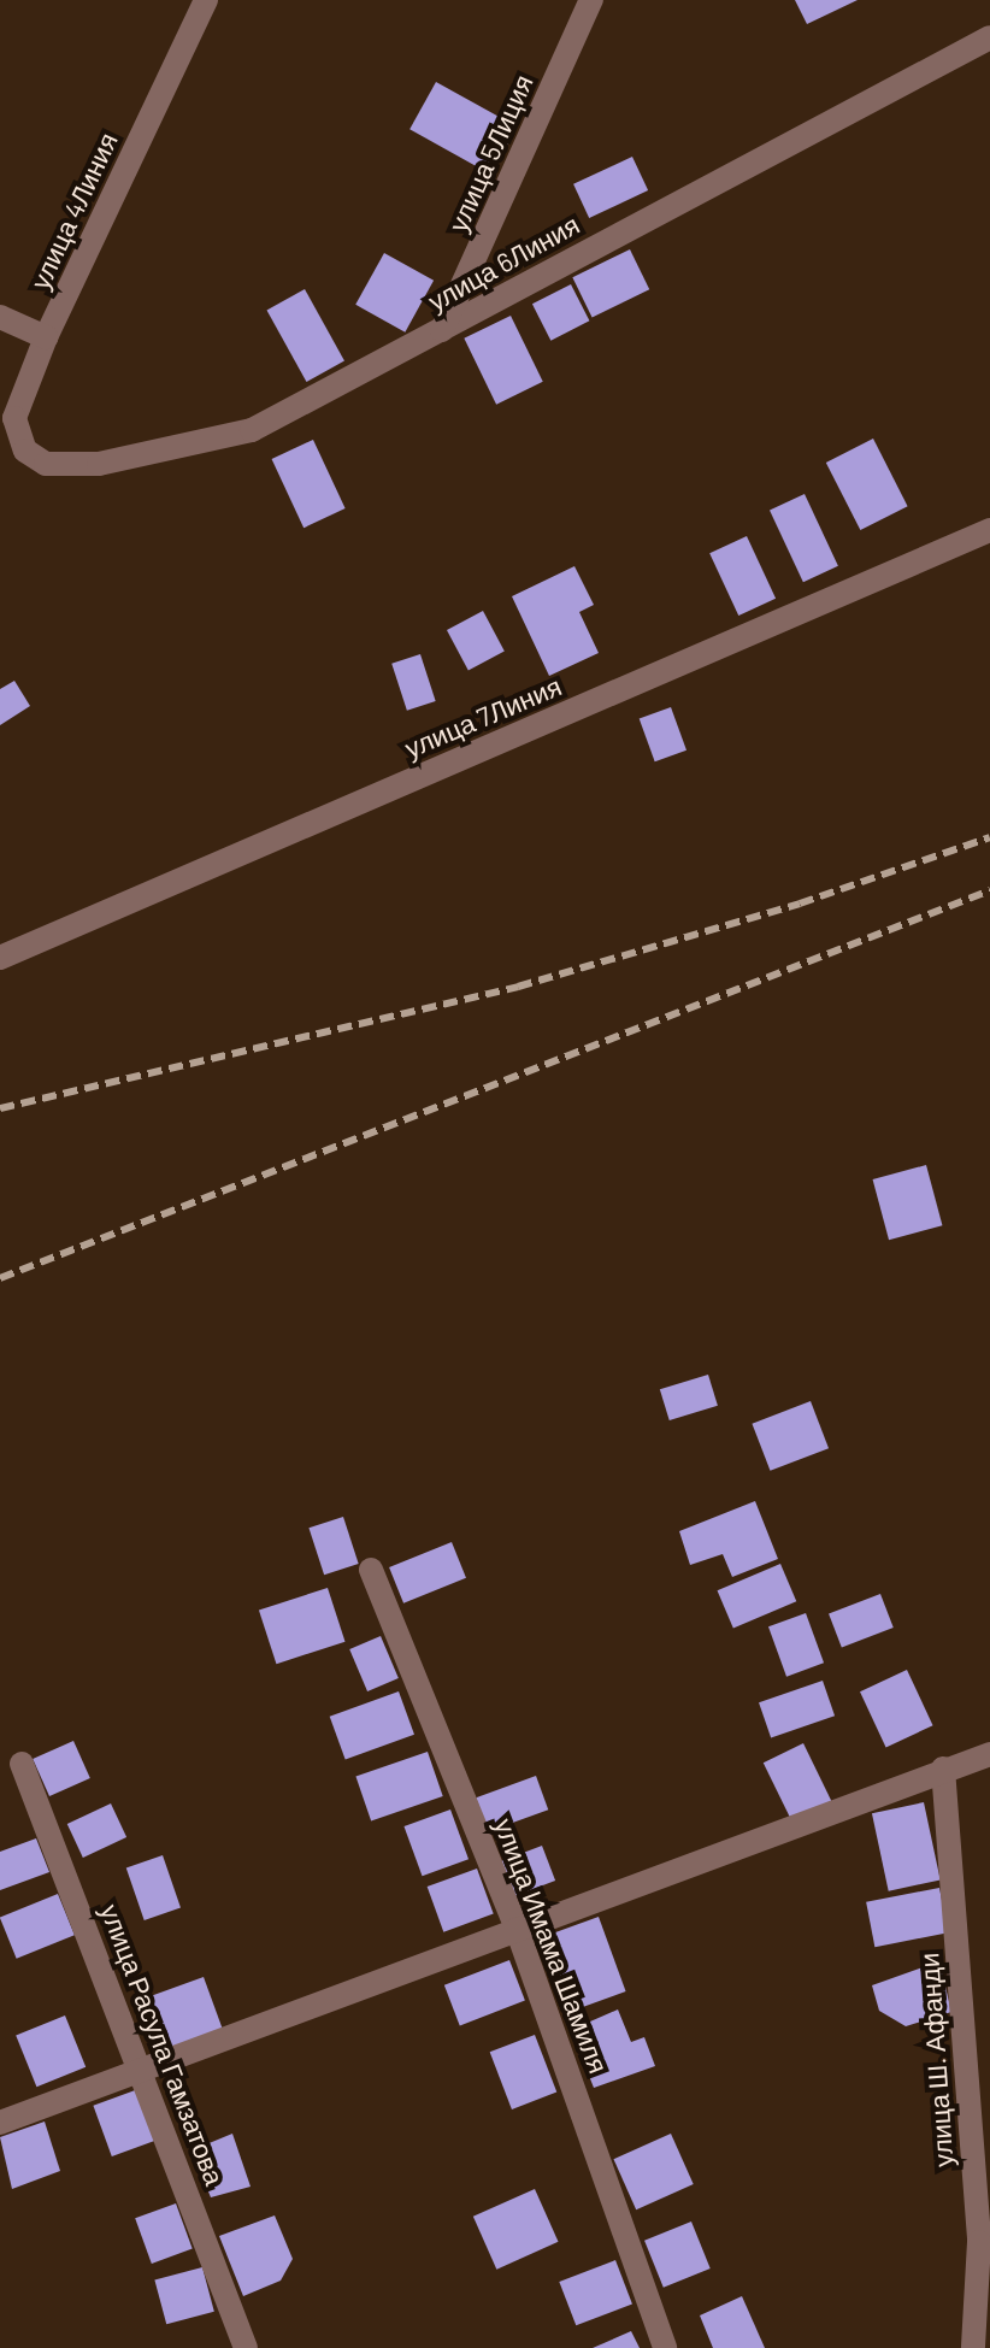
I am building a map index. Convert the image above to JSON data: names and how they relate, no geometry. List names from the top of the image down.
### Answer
{
  "streets": {
    "street": [
      "улица 5Лиция",
      "улица 4Линия",
      "улица 6Линия",
      "улица 7Линия",
      "улица Имама Шамиля",
      "улица Расула Гамзатова",
      "улица Ш. Афанди"
    ]
  },
  "crossings": [
    ["улица 5Лиция", "улица 6Линия"],
    ["улица 4Линия", "улица 6Линия"]
  ]
}
